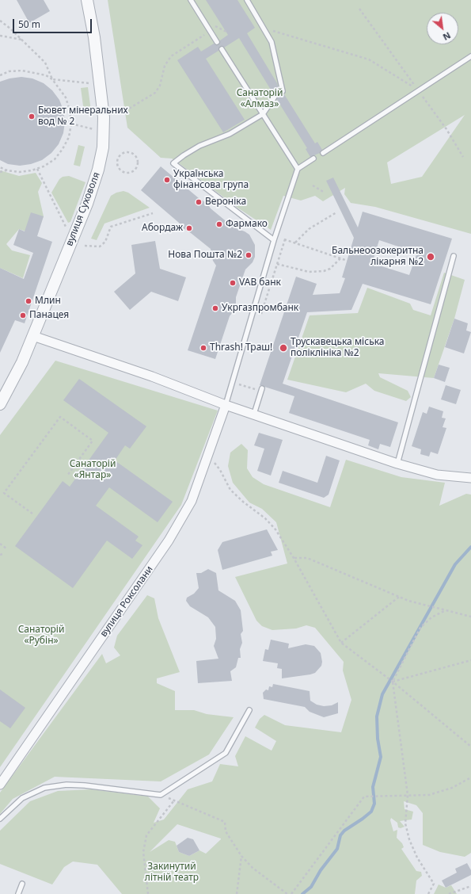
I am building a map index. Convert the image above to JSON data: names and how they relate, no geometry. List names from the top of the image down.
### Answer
{
  "streets": {
    "street": ["вулиця Суховоля", "вулиця Роксолани"]
  },
  "parks": [
    "Санаторій «Алмаз»",
    "Санаторій «Янтар»",
    "Санаторій «Рубін»",
    "Закинутий літній театр"
  ],
  "places": [
    "Бювет мінеральних вод № 2",
    "Українська фінансова група",
    "Вероніка",
    "Фармако",
    "Абордаж",
    "Нова Пошта №2",
    "Бальнеоозокеритна лікарня №2",
    "VAB банк",
    "Млин",
    "Укргазпромбанк",
    "Панацея",
    "Thrash! Траш!",
    "Трускавецька міська поліклініка №2"
  ],
  "scale_bar": "50 m",
  "north": "bottom right"
}
